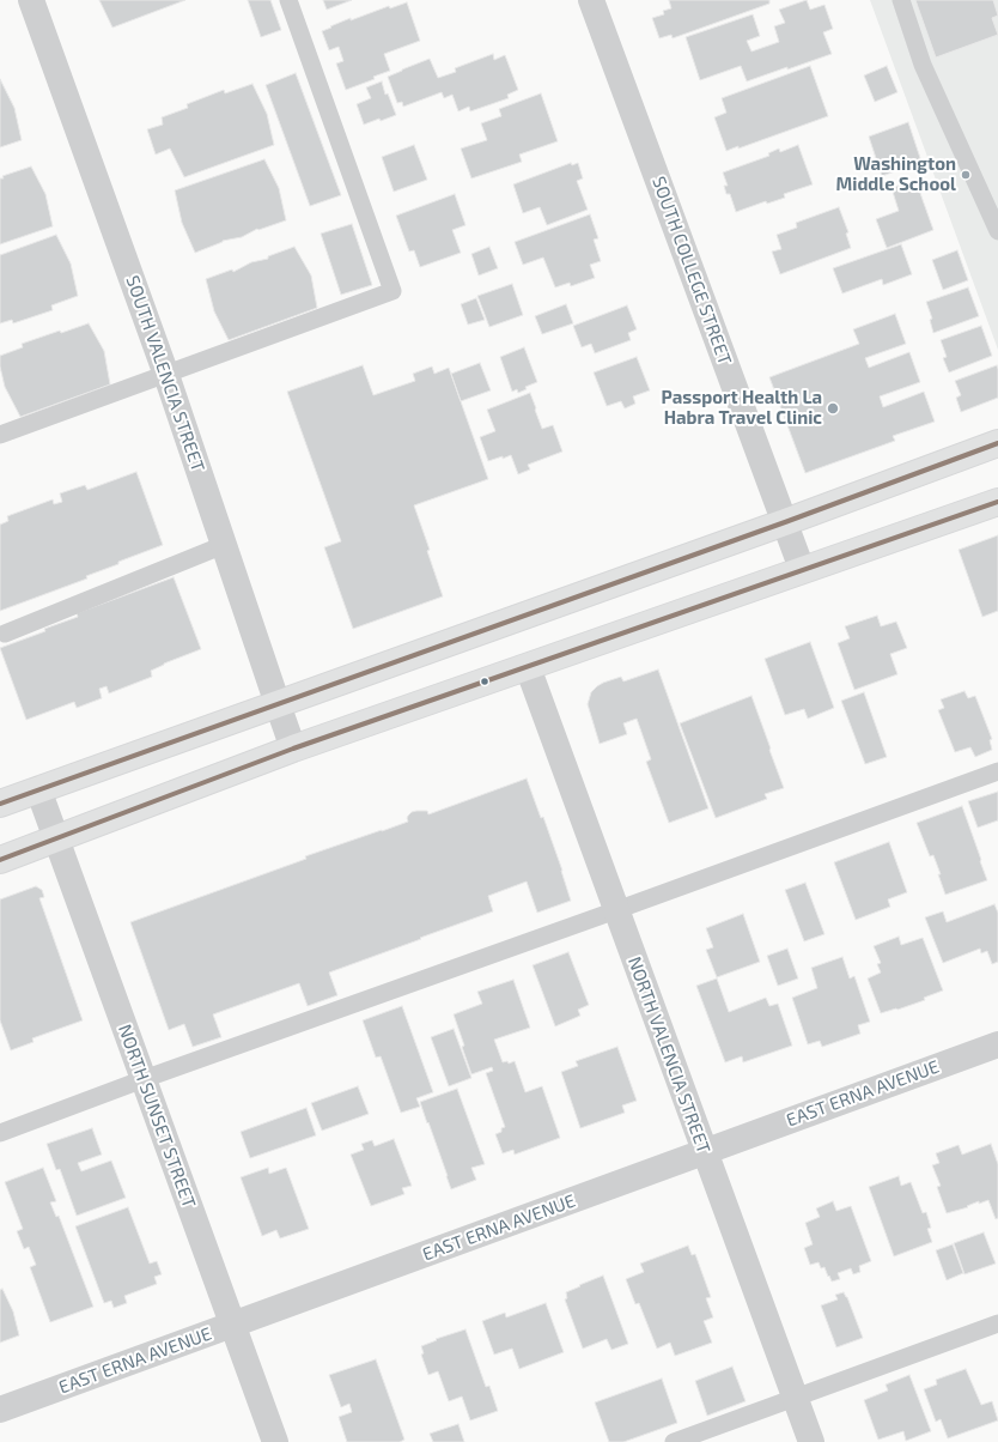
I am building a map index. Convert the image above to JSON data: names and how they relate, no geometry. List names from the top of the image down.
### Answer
{
  "streets": {
    "street": [
      "SOUTH COLLEGE STREET",
      "SOUTH VALENCIA STREET",
      "NORTH VALENCIA STREET",
      "EAST ERNA AVENUE",
      "NORTH SUNSET STREET"
    ]
  },
  "crossings": [
    ["NORTH VALENCIA STREET", "EAST ERNA AVENUE"],
    ["EAST ERNA AVENUE", "NORTH SUNSET STREET"]
  ],
  "places": ["Washington Middle School", "Passport Health La Habra Travel Clinic"]
}
